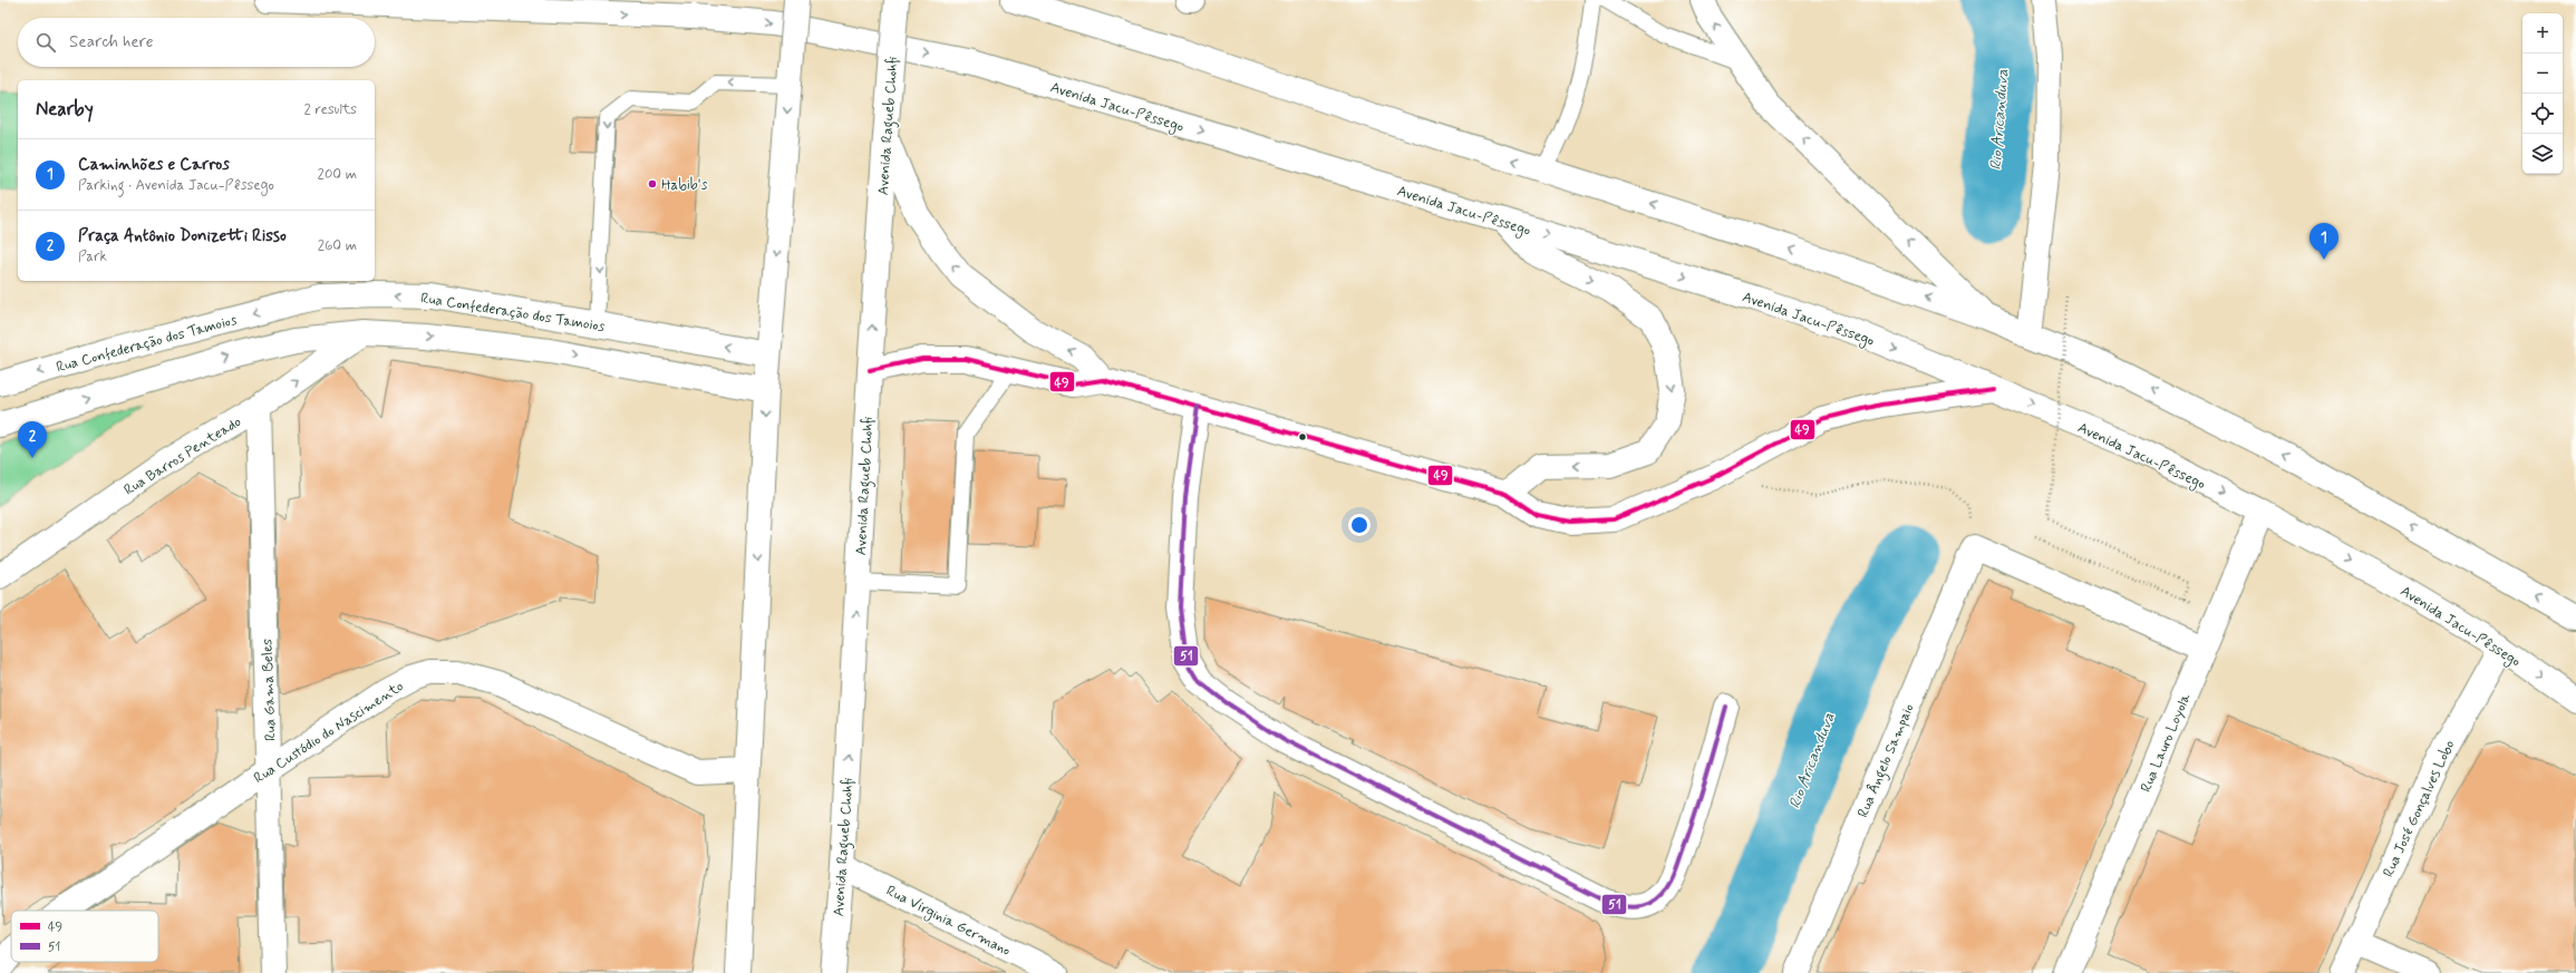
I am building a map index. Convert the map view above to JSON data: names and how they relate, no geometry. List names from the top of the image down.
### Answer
{
  "streets": {
    "main road": [
      "Avenida Jacu-Pêssego",
      "Avenida Ragueb Chohfi",
      "Rua Confederação dos Tamoios",
      "Rua Barros Penteado",
      "Rua Gama Beles",
      "Rua Custódio do Nascimento",
      "Rua Lauro Loyola",
      "Rua Ângelo Sampaio",
      "Rua José Gonçalves Lobo",
      "Rua Virginia Germano"
    ]
  },
  "crossings": [
    ["Avenida Jacu-Pêssego", "Rua Lauro Loyola"],
    ["Avenida Jacu-Pêssego", "Rua José Gonçalves Lobo"],
    ["Avenida Ragueb Chohfi", "Rua Virginia Germano"],
    ["Rua Barros Penteado", "Rua Gama Beles"],
    ["Rua Gama Beles", "Rua Custódio do Nascimento"]
  ],
  "water": ["Rio Aricanduva"],
  "places": ["Habib's"],
  "lines": ["transit line 49", "transit line 51"],
  "legend": ["49", "51"],
  "page": {
    "map_buttons": ["+", "−"],
    "search": "Search here",
    "heading": ["Nearby", "2 results"],
    "list": [
      {
        "mark": "1",
        "name": "Caminhões e Carros",
        "note": "Parking · Avenida Jacu-Pêssego",
        "value": "200 m"
      },
      {
        "mark": "2",
        "name": "Praça Antônio Donizetti Risso",
        "note": "Park",
        "value": "260 m"
      }
    ],
    "pins": ["1", "2"]
  }
}
